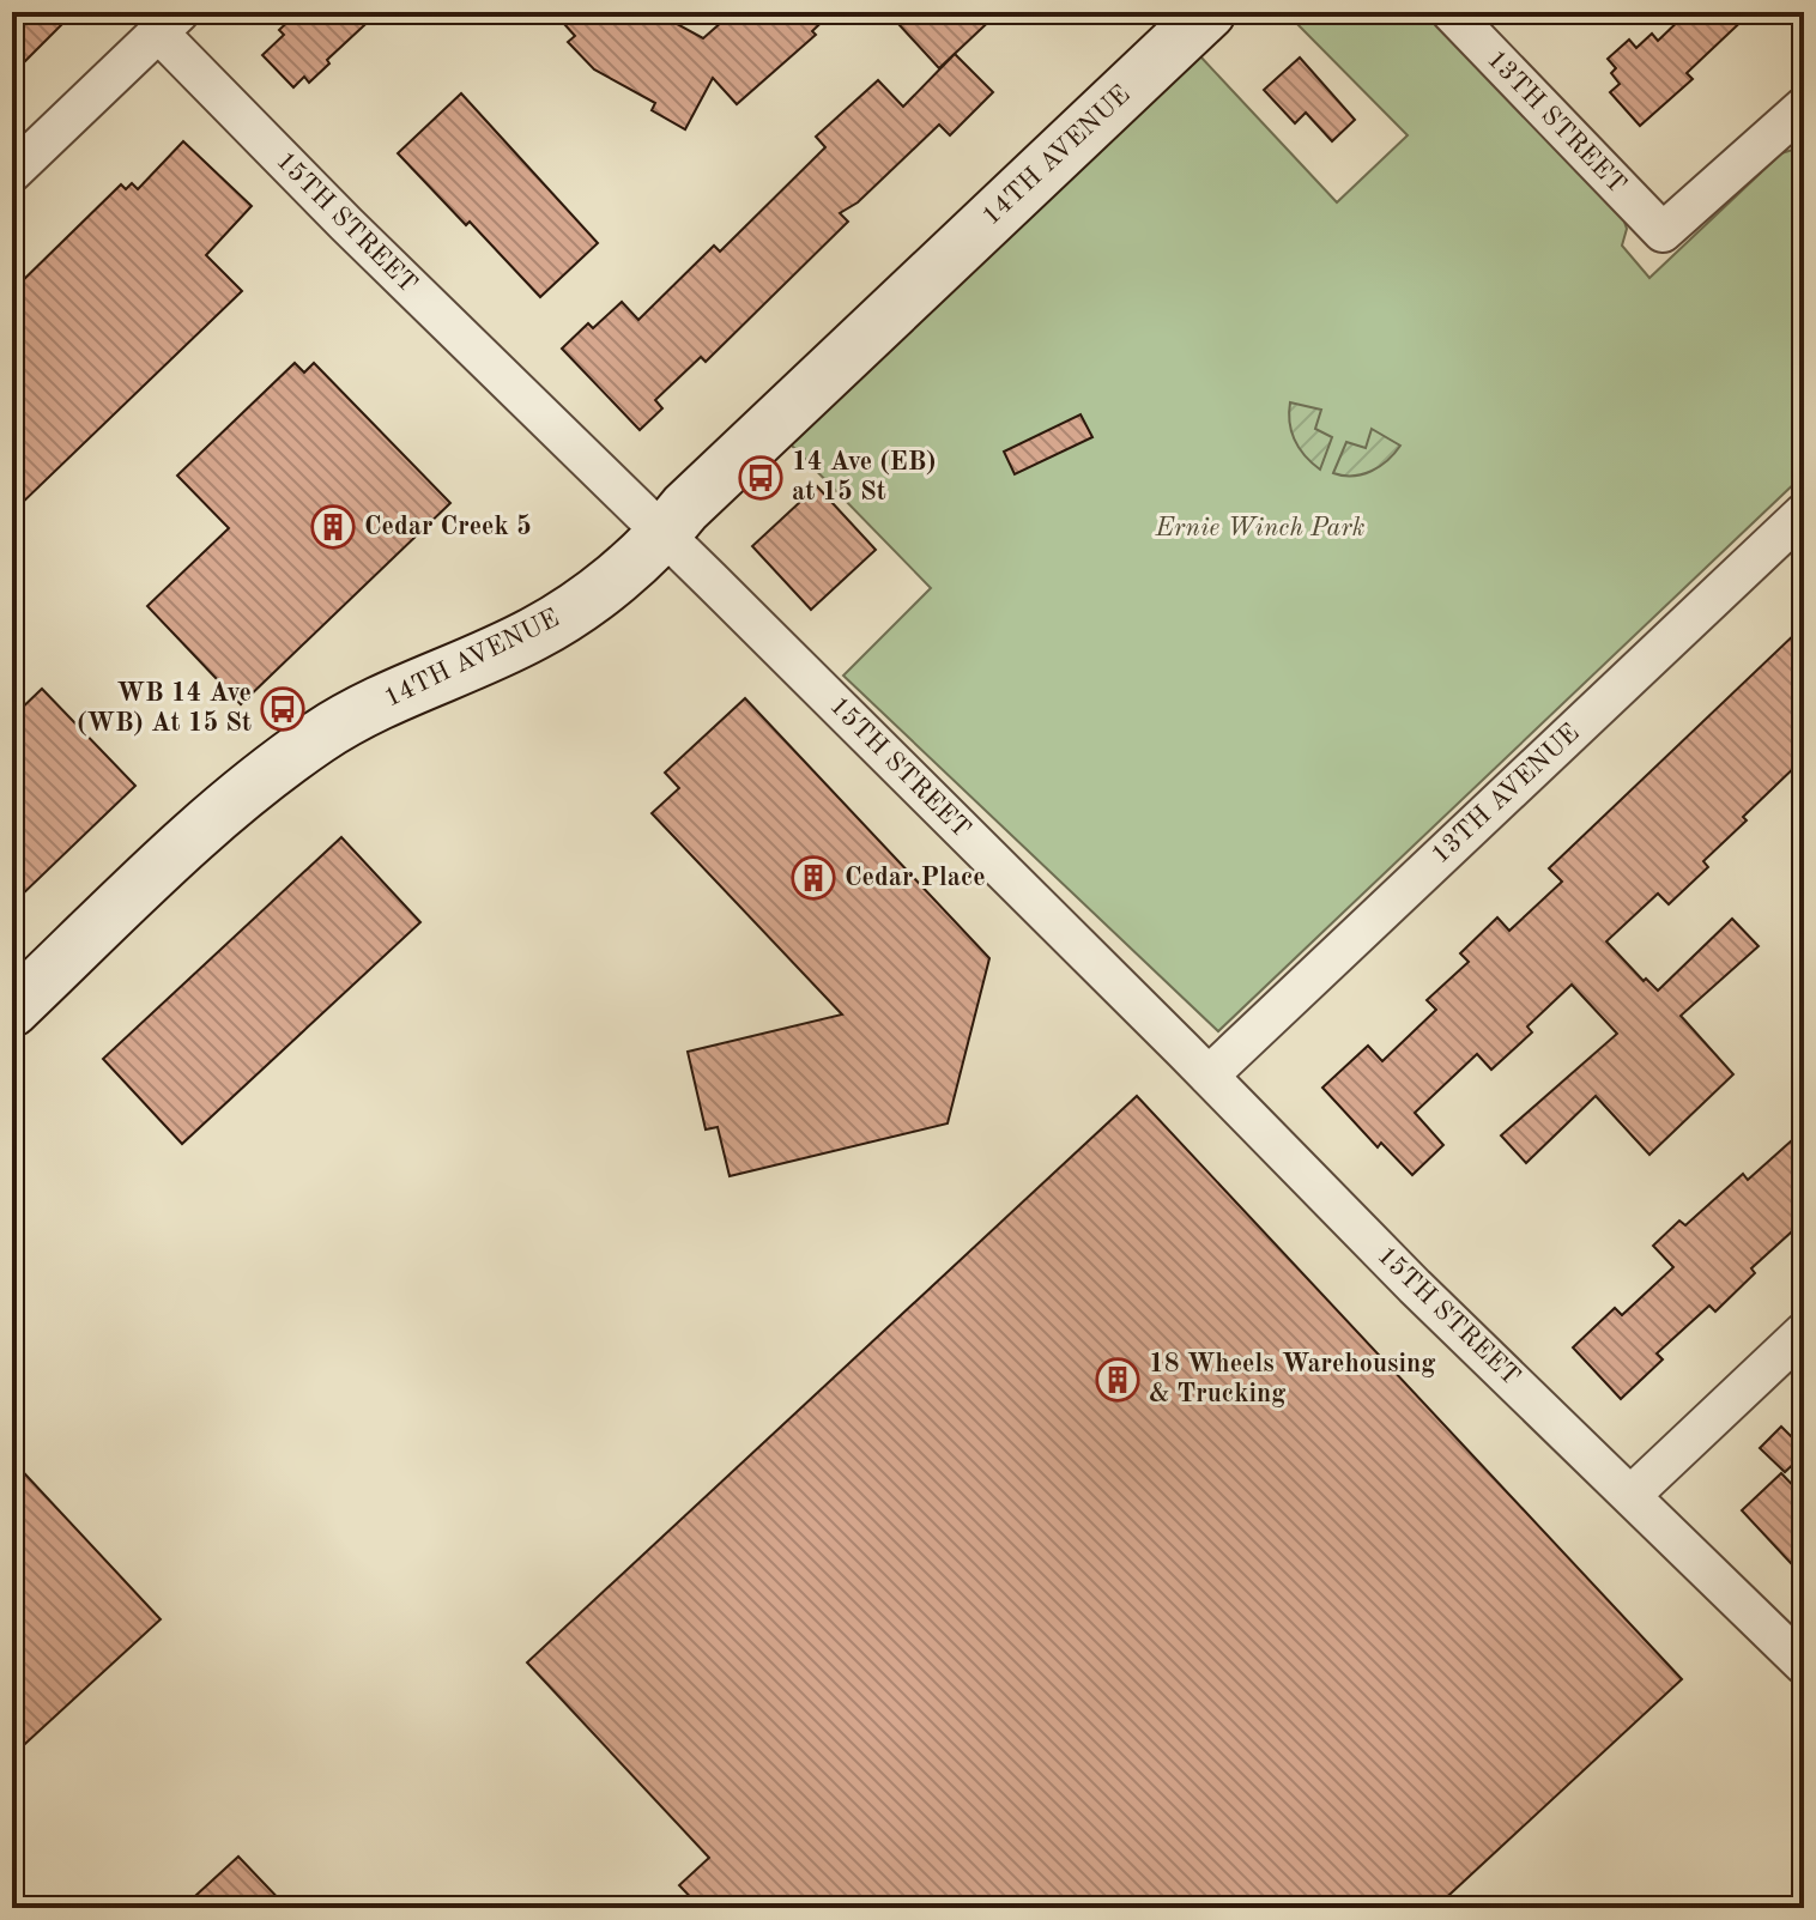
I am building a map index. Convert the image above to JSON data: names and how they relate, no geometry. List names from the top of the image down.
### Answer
{
  "streets": {
    "street": [
      "13TH STREET",
      "14TH AVENUE",
      "15TH STREET",
      "13TH AVENUE"
    ]
  },
  "crossings": [
    ["14TH AVENUE", "15TH STREET"],
    ["15TH STREET", "13TH AVENUE"]
  ],
  "parks": ["Ernie Winch Park"],
  "places": {
    "bus stop": ["14 Ave (EB) at 15 St", "WB 14 Ave (WB) At 15 St"],
    "building": ["Cedar Creek 5", "Cedar Place", "18 Wheels Warehousing & Trucking"]
  }
}
